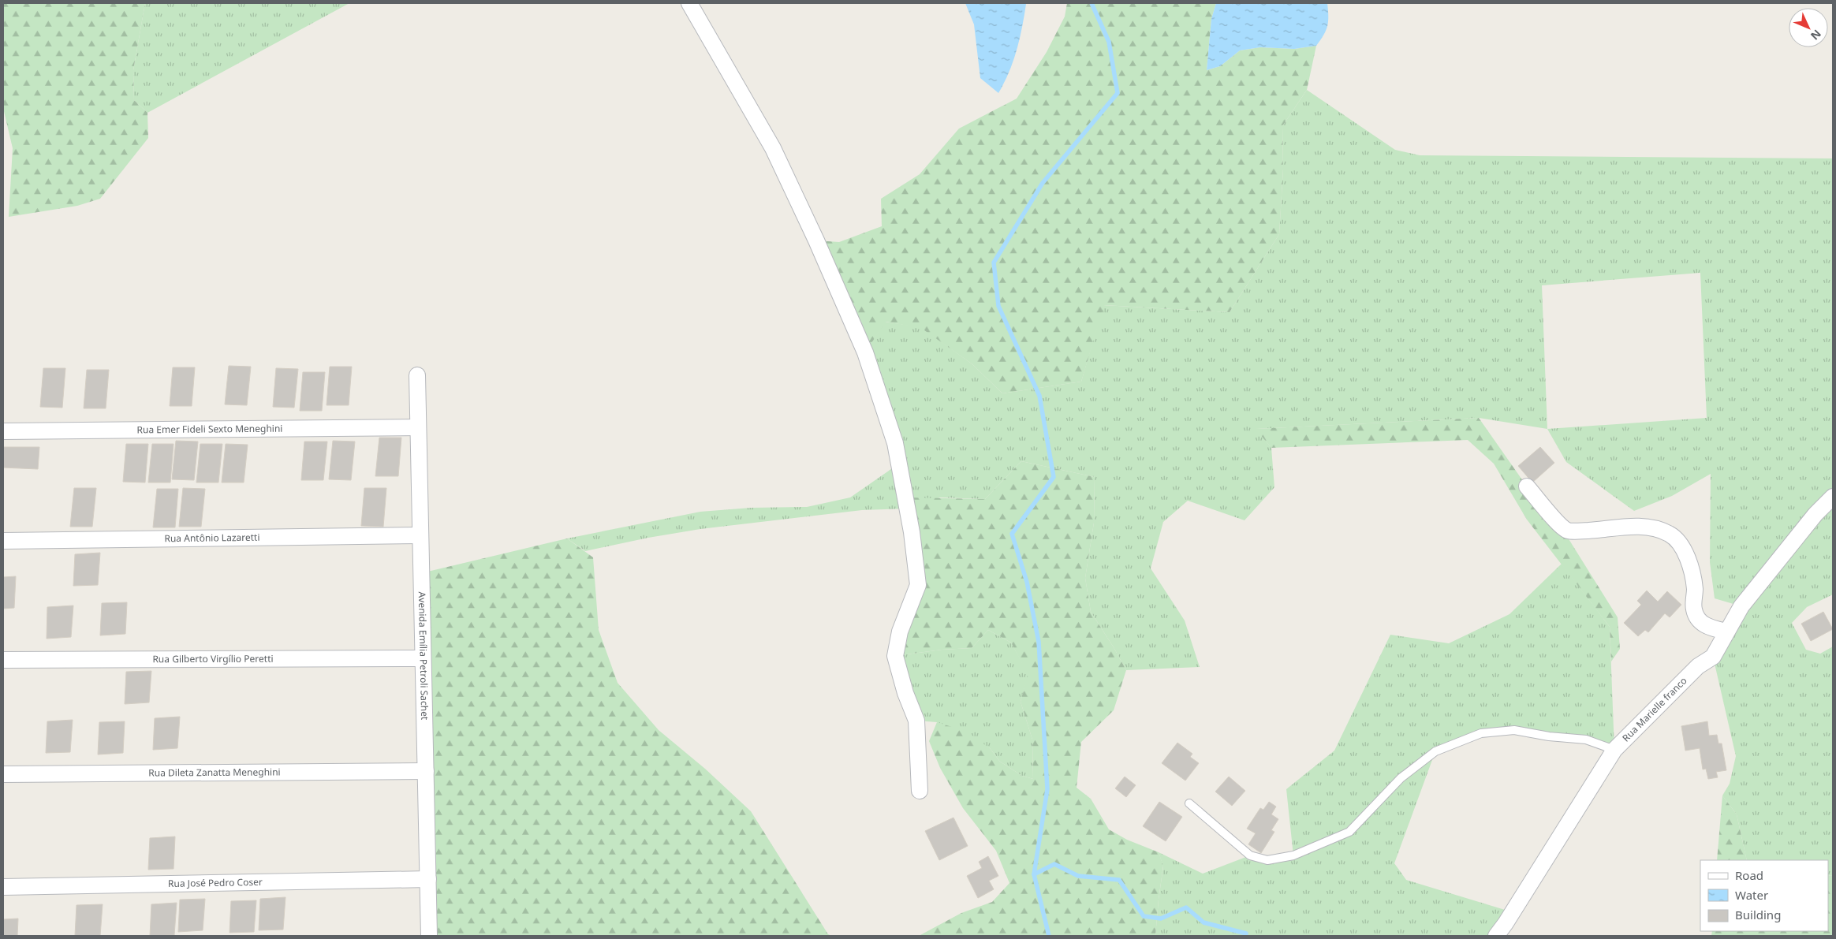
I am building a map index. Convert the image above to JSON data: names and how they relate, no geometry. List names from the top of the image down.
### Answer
{
  "streets": {
    "street": [
      "Rua Emer Fideli Sexto Meneghini",
      "Rua Antônio Lazaretti",
      "Avenida Emília Petroli Sachet",
      "Rua Gilberto Virgílio Peretti",
      "Rua Marielle franco",
      "Rua Dileta Zanatta Meneghini",
      "Rua José Pedro Coser"
    ]
  },
  "crossings": [
    ["Rua Emer Fideli Sexto Meneghini", "Avenida Emília Petroli Sachet"],
    ["Rua Antônio Lazaretti", "Avenida Emília Petroli Sachet"],
    ["Avenida Emília Petroli Sachet", "Rua Gilberto Virgílio Peretti"],
    ["Avenida Emília Petroli Sachet", "Rua Dileta Zanatta Meneghini"],
    ["Avenida Emília Petroli Sachet", "Rua José Pedro Coser"]
  ],
  "legend": ["Road", "Water", "Building"],
  "north": "bottom right"
}
